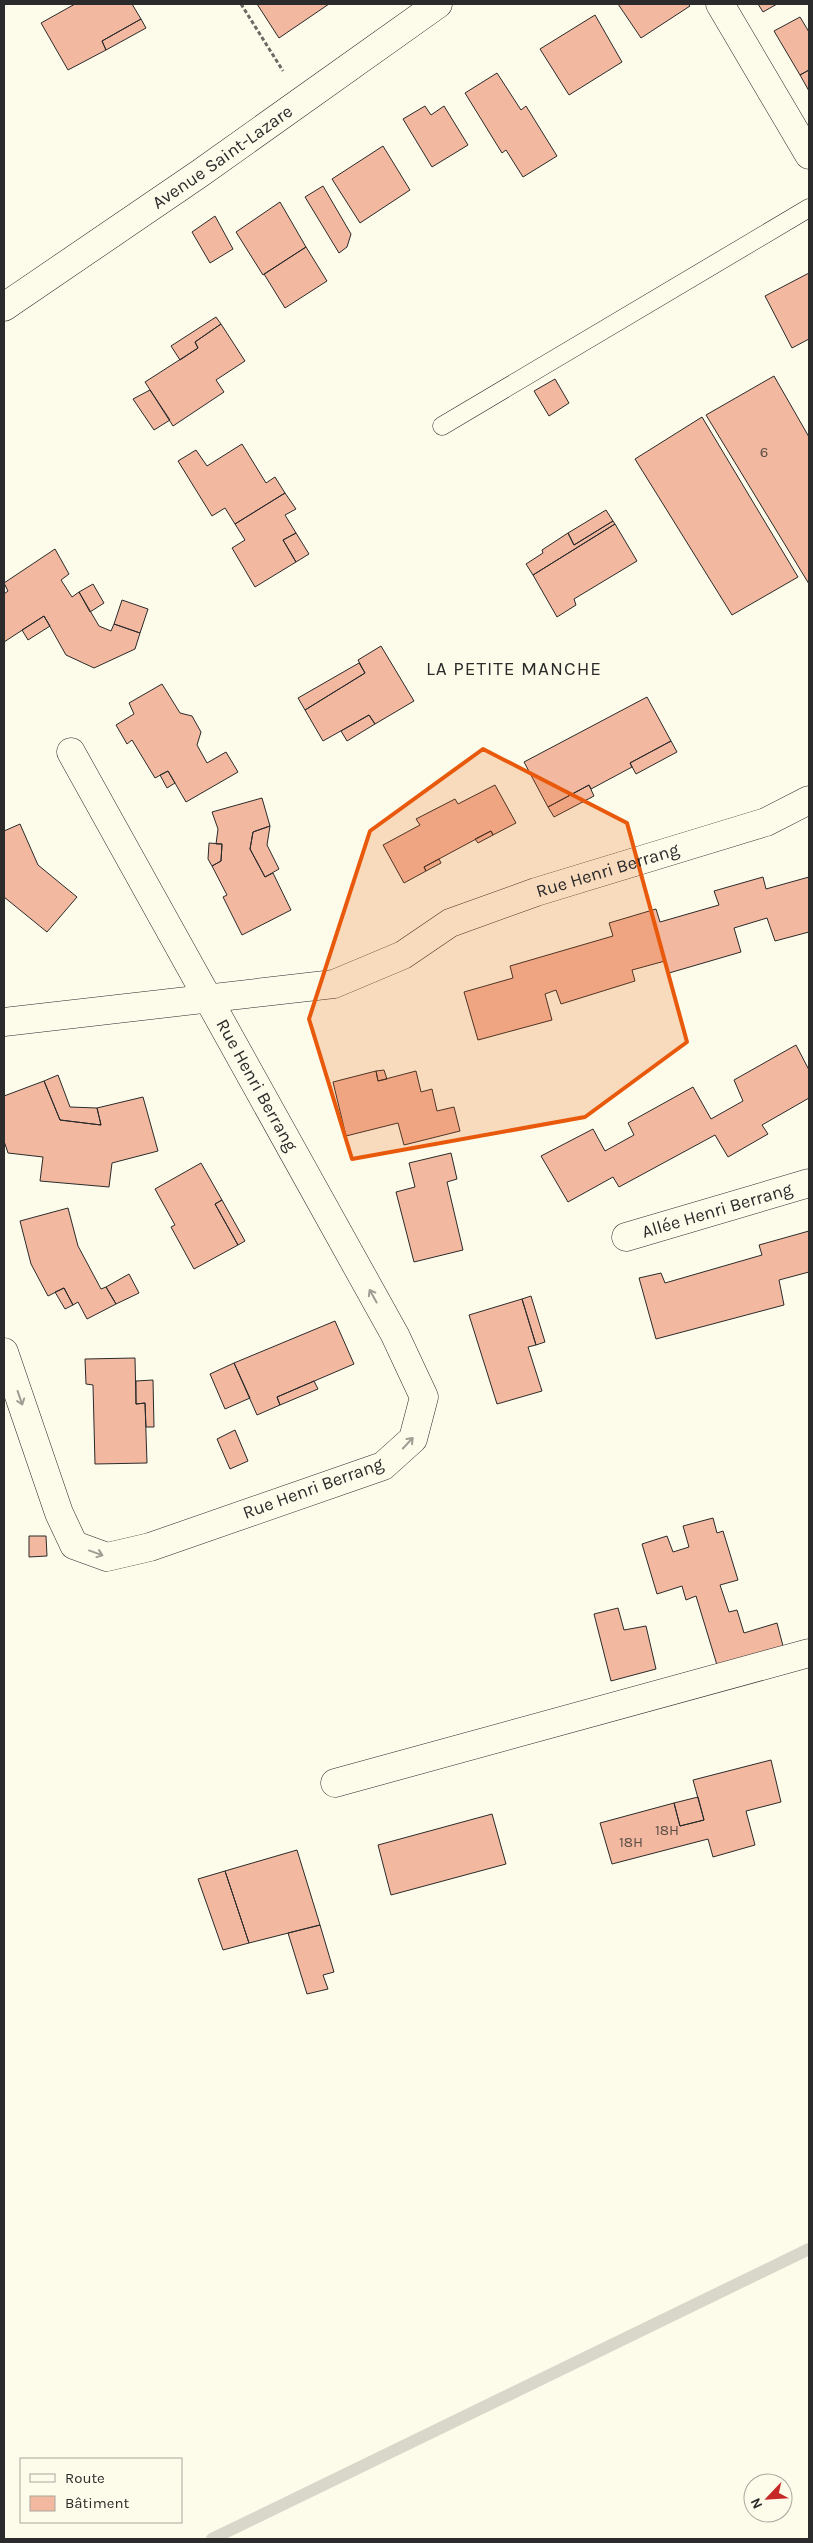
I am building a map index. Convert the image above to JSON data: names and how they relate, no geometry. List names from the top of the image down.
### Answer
{
  "streets": {
    "street": ["Avenue Saint-Lazare", "Rue Henri Berrang", "Allée Henri Berrang"]
  },
  "districts": ["LA PETITE MANCHE"],
  "house_numbers": ["6", "18H", "18H"],
  "legend": ["Route", "Bâtiment"],
  "north": "bottom left"
}
